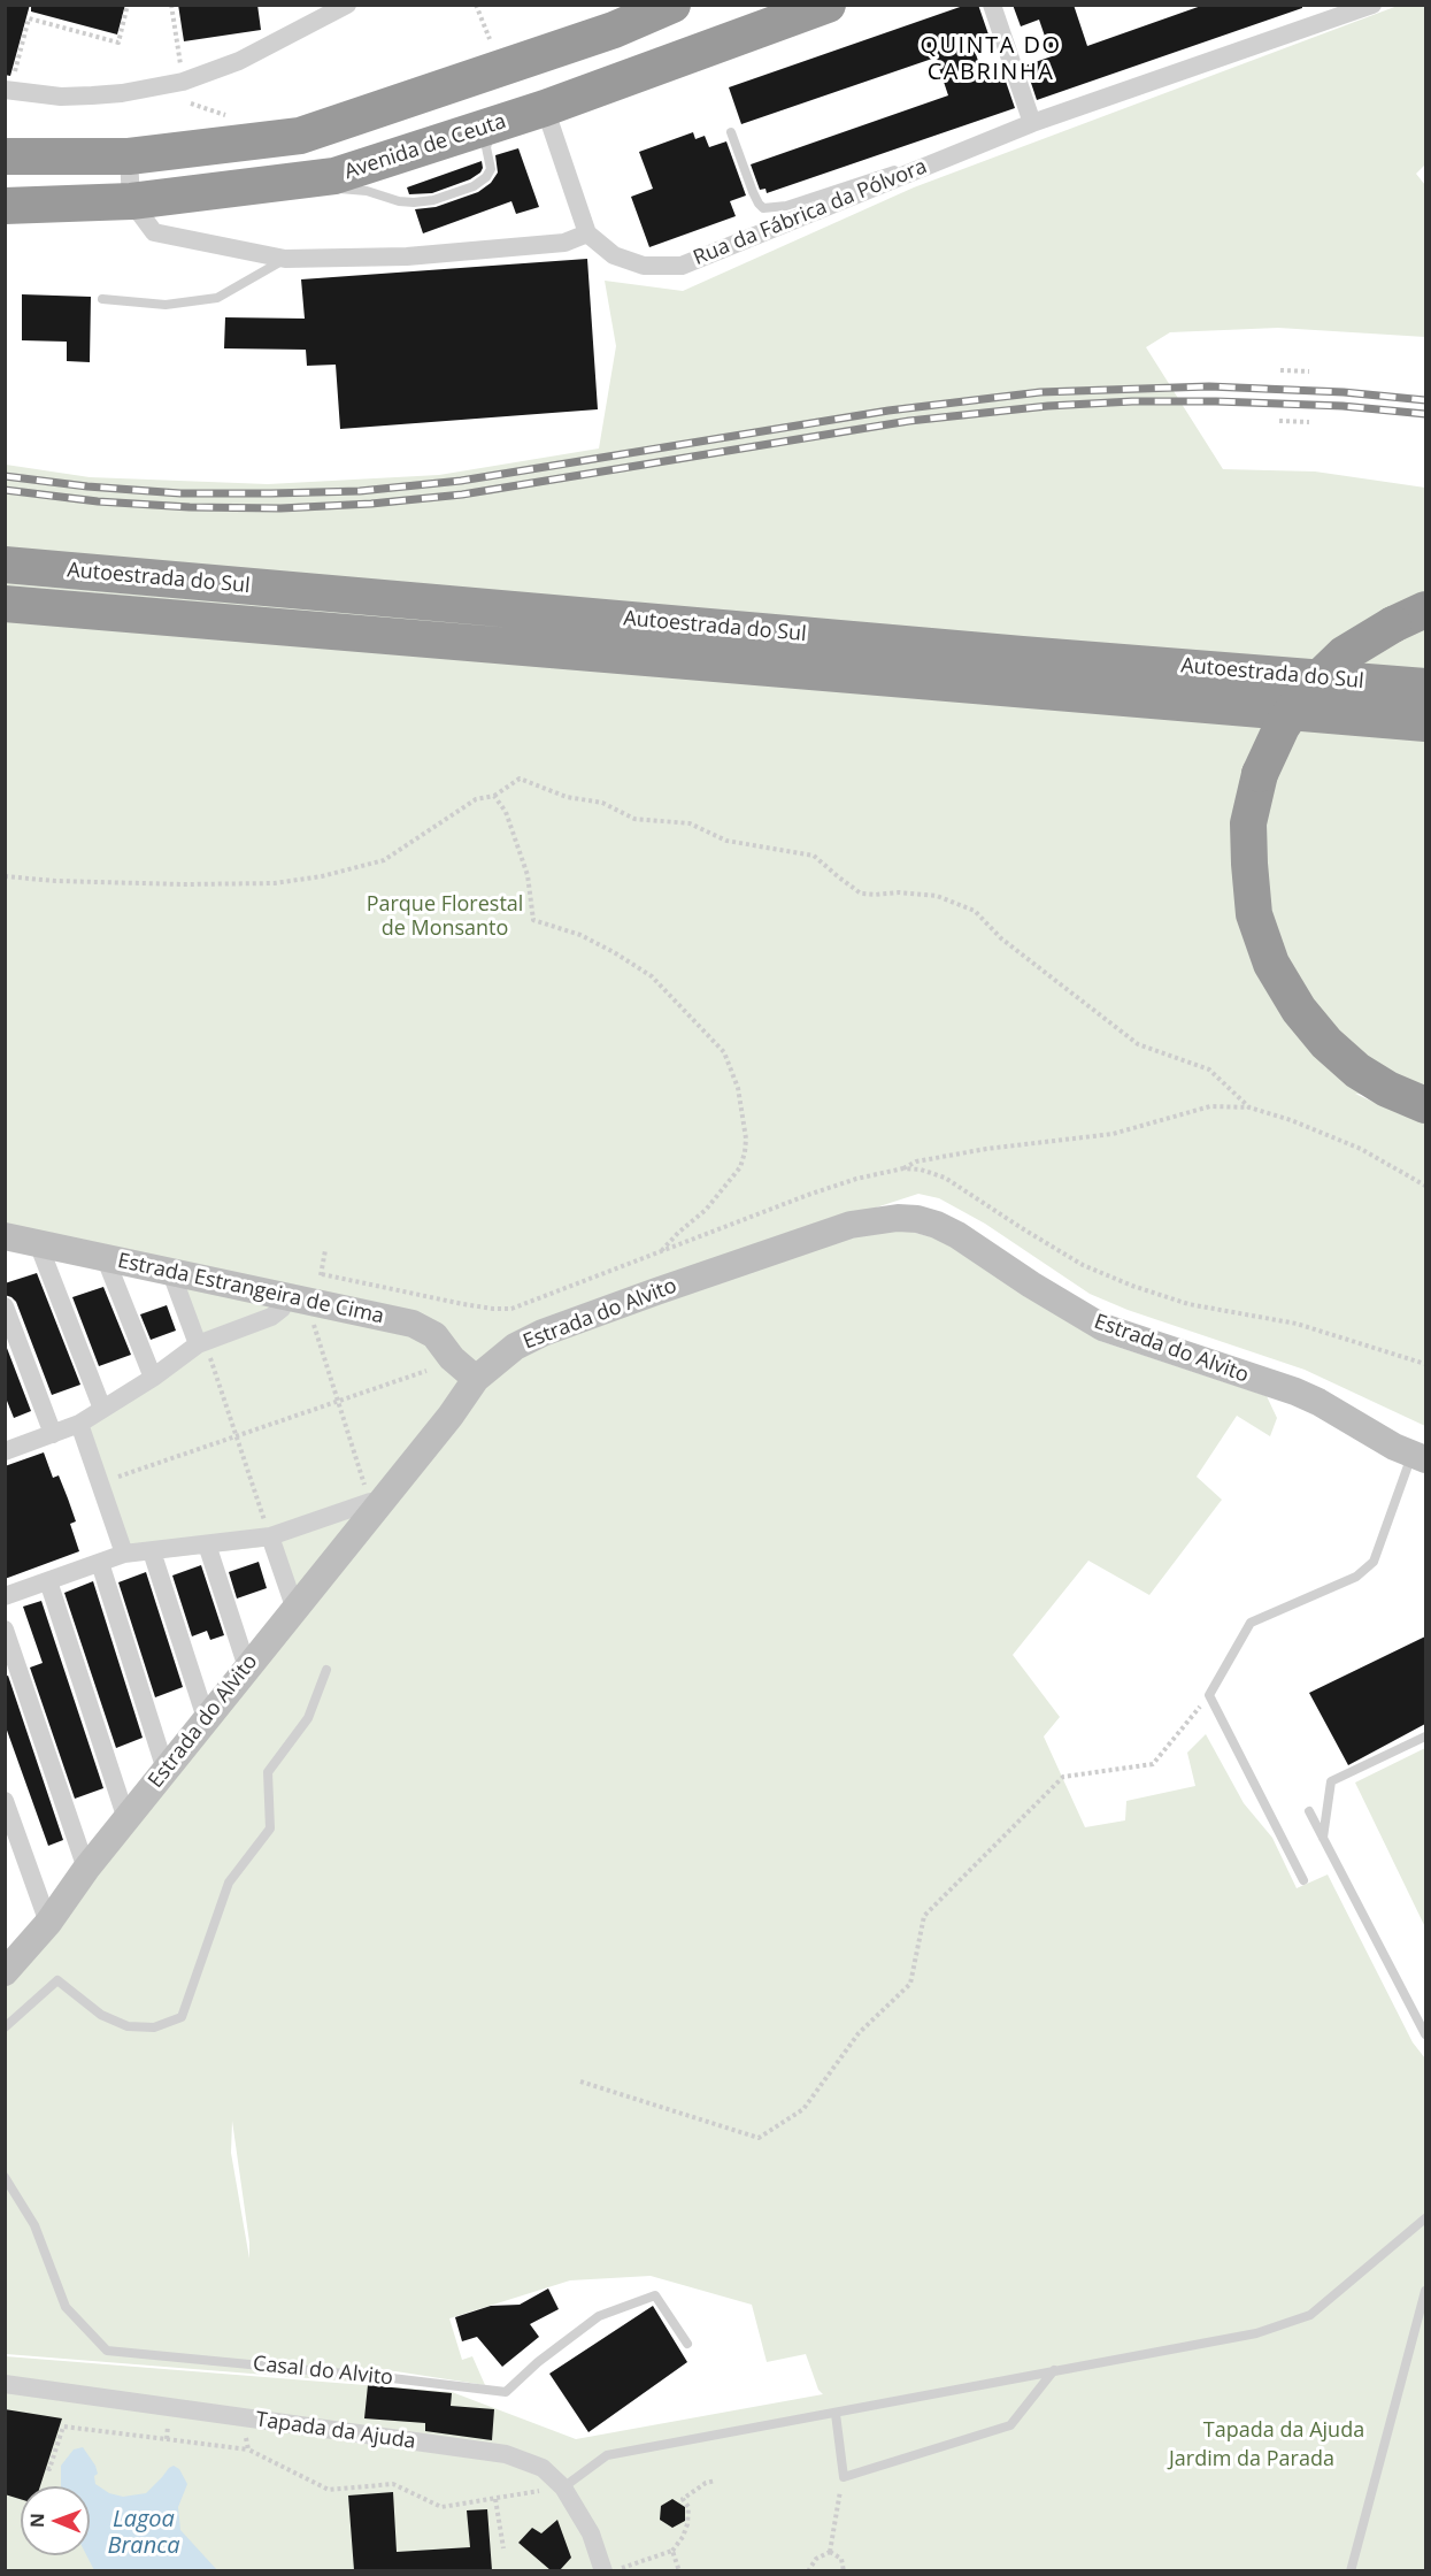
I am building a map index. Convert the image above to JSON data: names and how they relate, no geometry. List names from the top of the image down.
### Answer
{
  "streets": {
    "highway": ["Avenida de Ceuta", "Autoestrada do Sul"],
    "street": [
      "Rua da Fábrica da Pólvora",
      "Estrada Estrangeira de Cima",
      "Estrada do Alvito",
      "Tapada da Ajuda"
    ],
    "lane": ["Casal do Alvito"]
  },
  "crossings": [
    ["Estrada Estrangeira de Cima", "Estrada do Alvito"]
  ],
  "districts": ["QUINTA DO CABRINHA"],
  "water": ["Lagoa Branca"],
  "parks": ["Parque Florestal de Monsanto", "Tapada da Ajuda", "Jardim da Parada"],
  "north": "left"
}
